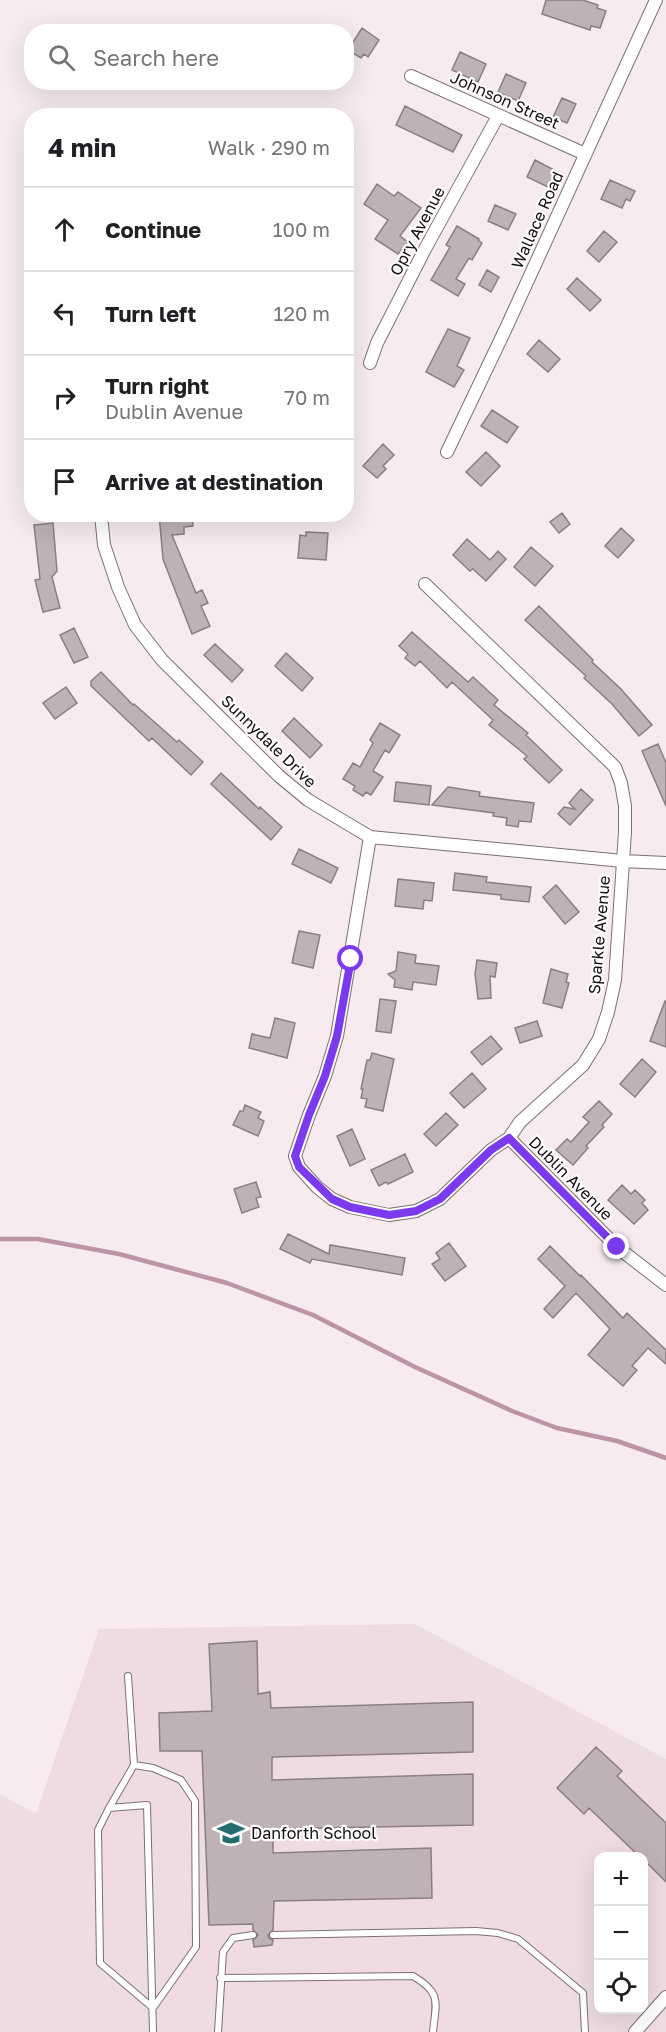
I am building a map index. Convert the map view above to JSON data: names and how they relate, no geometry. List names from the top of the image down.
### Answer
{
  "streets": {
    "street": [
      "Johnson Street",
      "Wallace Road",
      "Opry Avenue",
      "Sunnydale Drive",
      "Sparkle Avenue",
      "Dublin Avenue"
    ]
  },
  "crossings": [
    ["Johnson Street", "Wallace Road"],
    ["Johnson Street", "Opry Avenue"],
    ["Sunnydale Drive", "Sparkle Avenue"],
    ["Sparkle Avenue", "Dublin Avenue"]
  ],
  "places": {
    "school or university": ["Danforth School"]
  },
  "page": {
    "search": "Search here",
    "heading": ["4 min", "Walk · 290 m"],
    "list": [
      ["Continue", "100 m"],
      ["Turn left", "120 m"],
      ["Turn right", "Dublin Avenue", "70 m"],
      "Arrive at destination"
    ],
    "map_buttons": ["+", "−"]
  }
}
